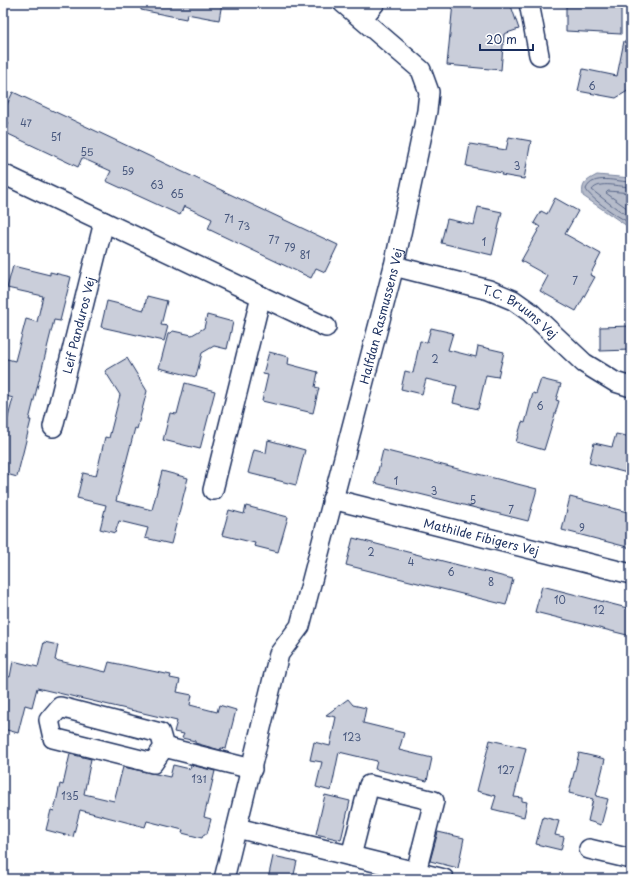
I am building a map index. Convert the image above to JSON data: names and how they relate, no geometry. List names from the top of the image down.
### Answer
{
  "streets": {
    "street": [
      "T.C. Bruuns Vej",
      "Halfdan Rasmussens Vej",
      "Leif Panduros Vej",
      "Mathilde Fibigers Vej"
    ]
  },
  "crossings": [
    ["T.C. Bruuns Vej", "Halfdan Rasmussens Vej"],
    ["Halfdan Rasmussens Vej", "Mathilde Fibigers Vej"]
  ],
  "house_numbers": [
    "6",
    "47",
    "51",
    "55",
    "3",
    "59",
    "63",
    "65",
    "71",
    "73",
    "77",
    "1",
    "79",
    "81",
    "7",
    "2",
    "6",
    "1",
    "3",
    "5",
    "7",
    "9",
    "2",
    "4",
    "6",
    "8",
    "10",
    "12",
    "123",
    "127",
    "131",
    "135"
  ],
  "scale_bar": "20 m"
}
